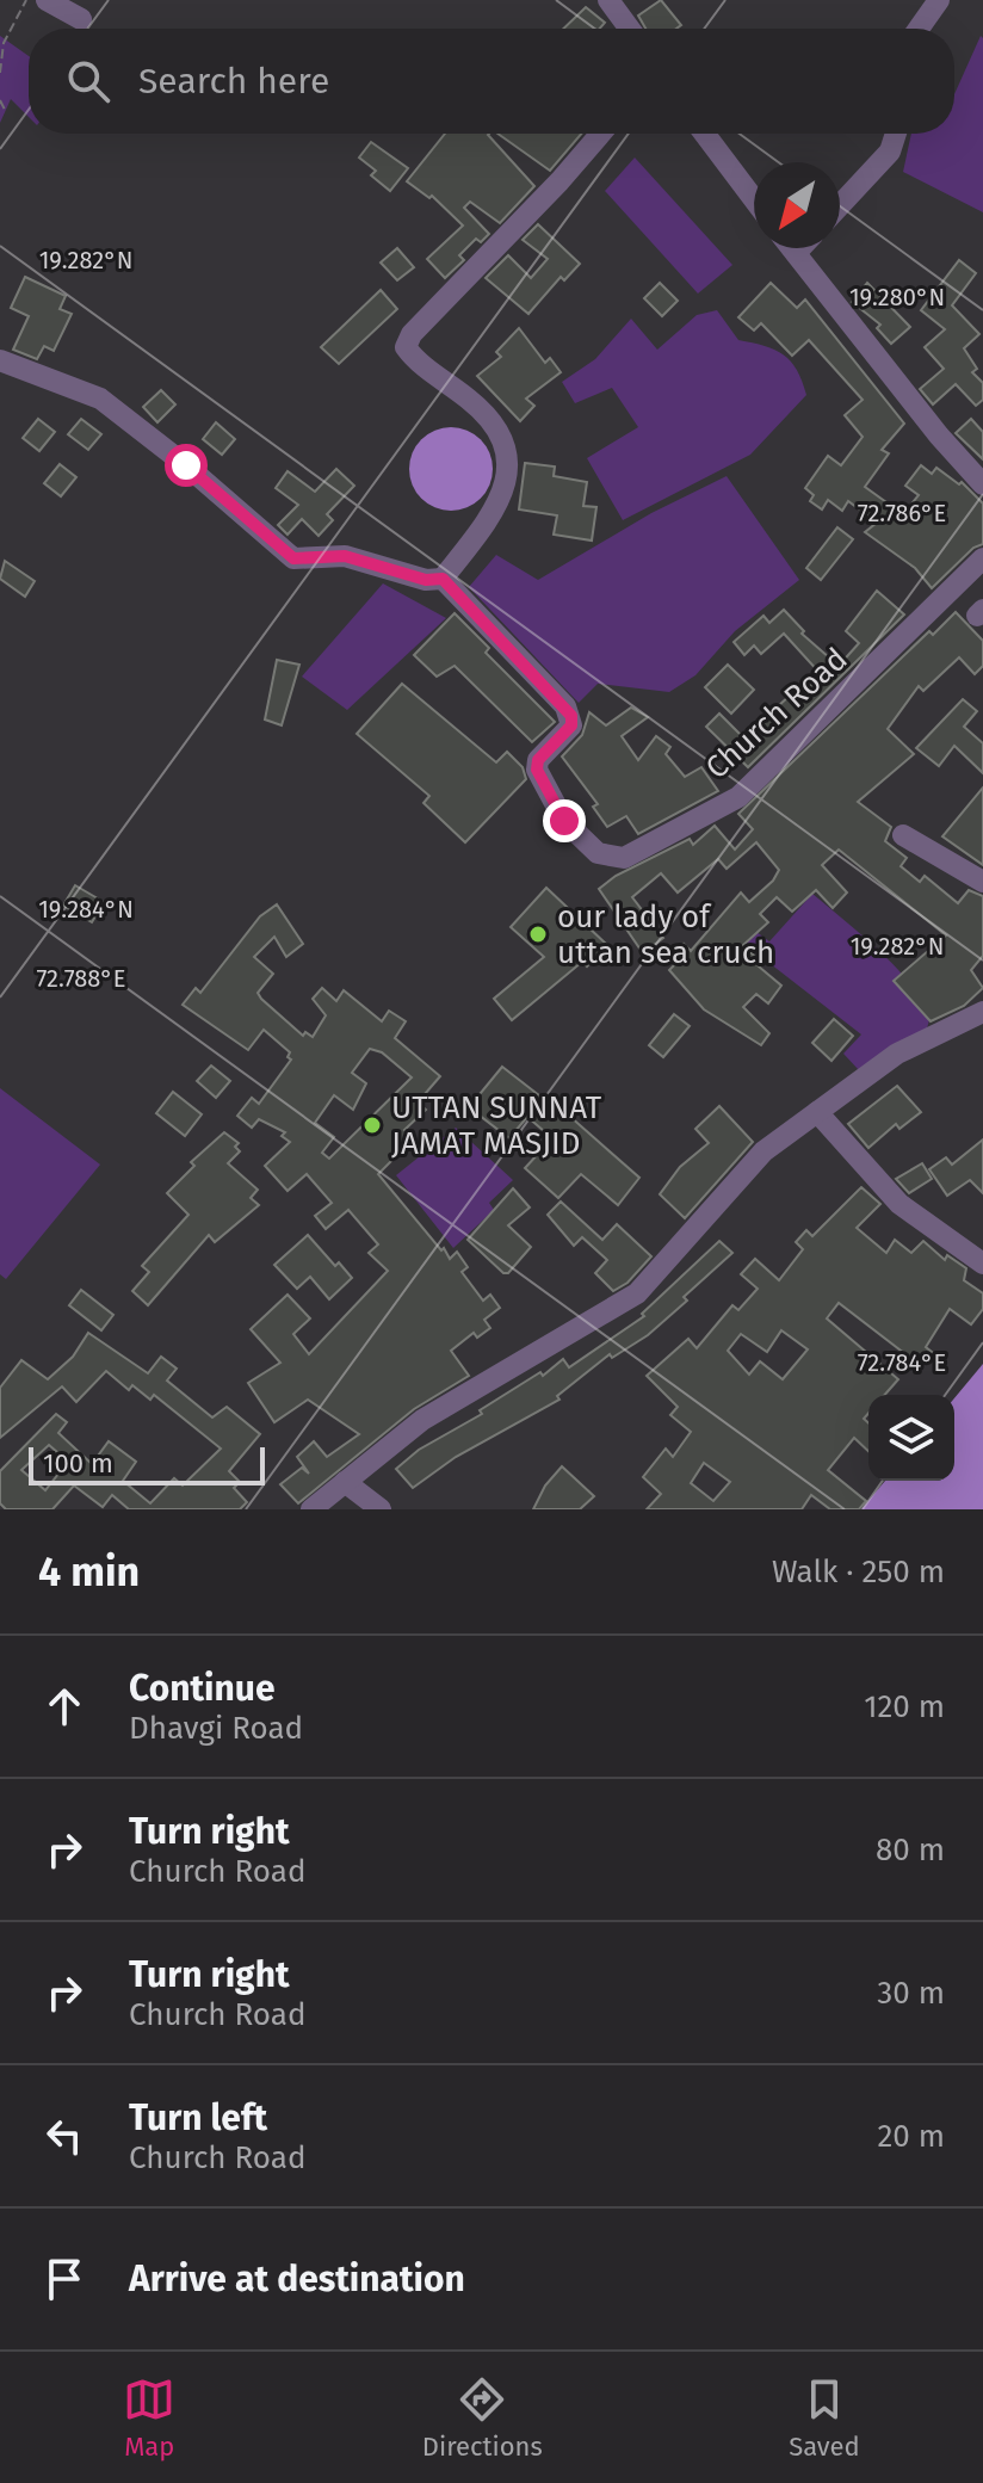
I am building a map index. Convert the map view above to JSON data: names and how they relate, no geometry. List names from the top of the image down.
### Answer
{
  "streets": {
    "street": ["Church Road"]
  },
  "places": ["our lady of uttan sea cruch", "UTTAN SUNNAT JAMAT MASJID"],
  "scale_bar": "100 m",
  "north": "bottom left",
  "page": {
    "search": "Search here",
    "scale": "100 m",
    "heading": ["4 min", "Walk · 250 m"],
    "list": [
      ["Continue", "Dhavgi Road", "120 m"],
      ["Turn right", "Church Road", "80 m"],
      ["Turn right", "Church Road", "30 m"],
      ["Turn left", "Church Road", "20 m"],
      "Arrive at destination"
    ],
    "nav": ["Map", "Directions", "Saved"]
  },
  "coordinates": [
    "19.282°N",
    "19.280°N",
    "72.786°E",
    "19.284°N",
    "72.788°E",
    "72.784°E"
  ]
}
